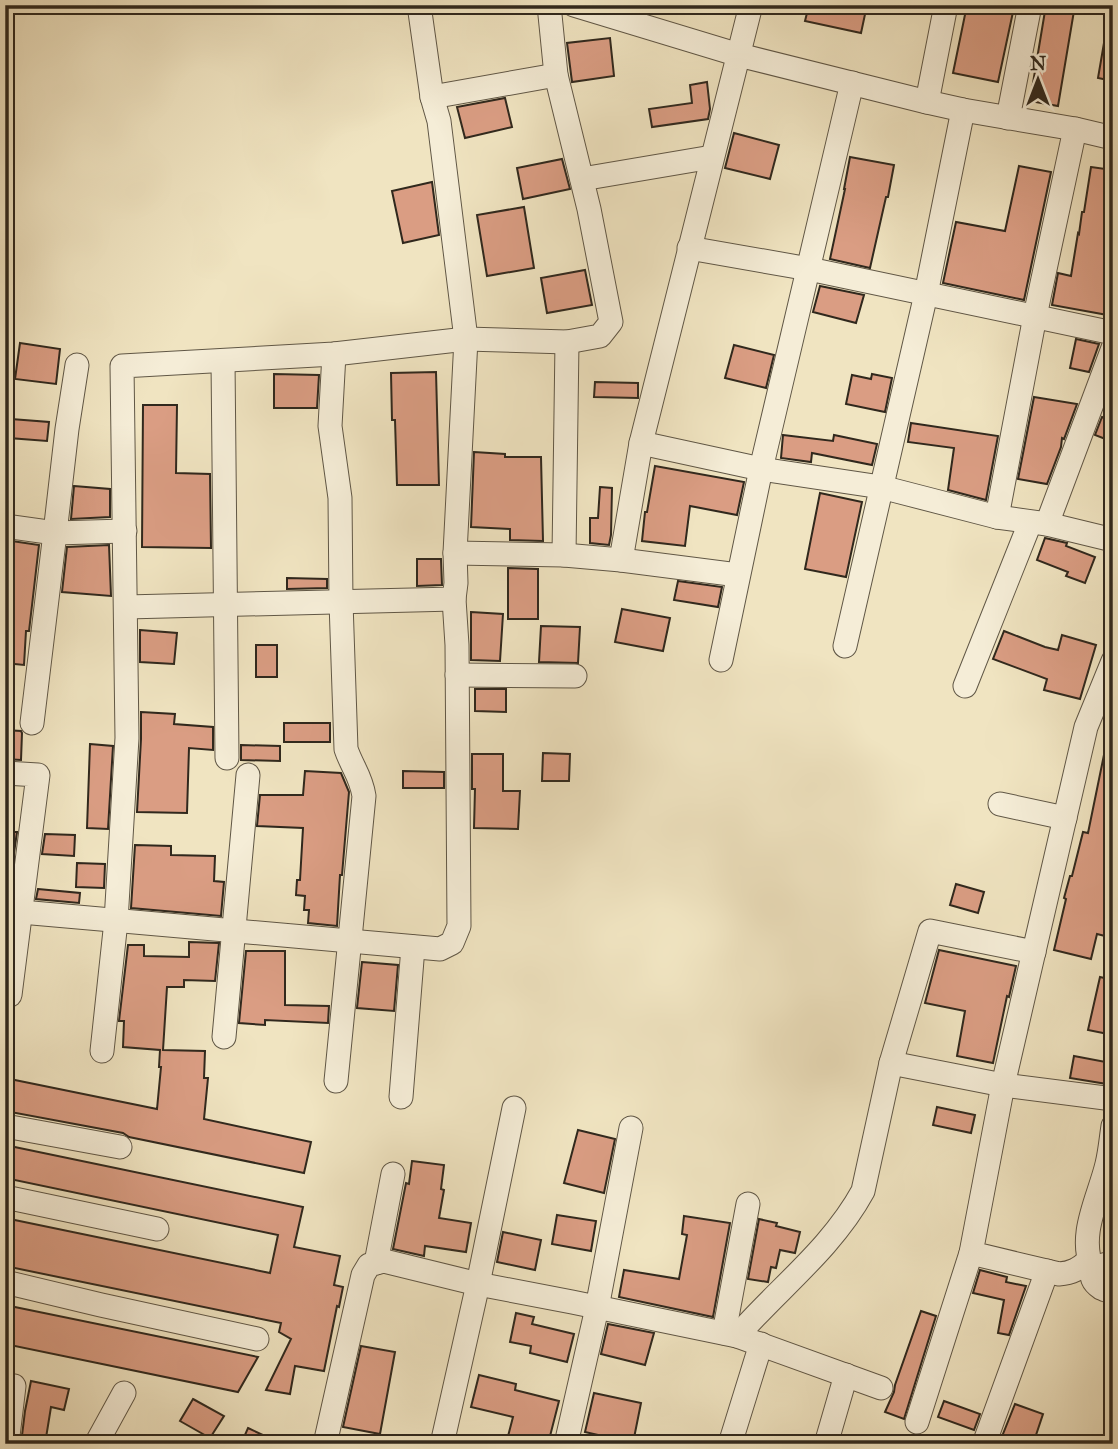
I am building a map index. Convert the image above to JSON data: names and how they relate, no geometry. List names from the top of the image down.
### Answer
{
  "north": "top"
}
